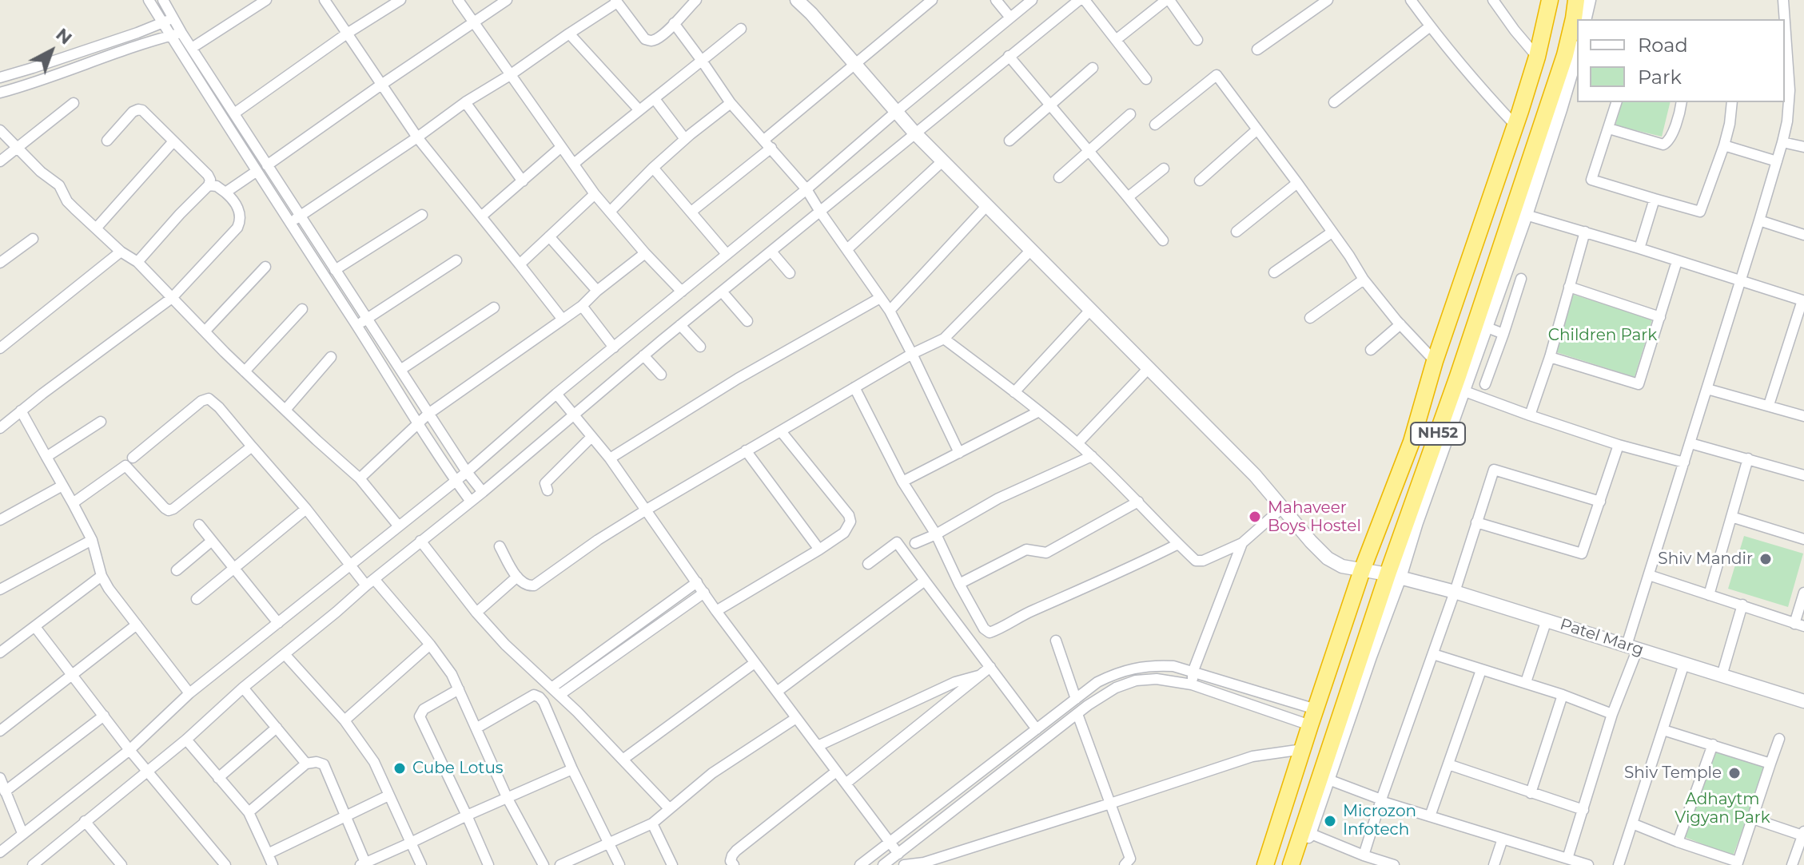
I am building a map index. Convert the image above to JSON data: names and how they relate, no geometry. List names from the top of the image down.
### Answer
{
  "streets": {
    "highway": ["NH52"],
    "street": ["Patel Marg"]
  },
  "crossings": [
    ["NH52", "Patel Marg"]
  ],
  "parks": ["Children Park", "Adhaytm Vigyan Park"],
  "places": [
    "Mahaveer Boys Hostel",
    "Shiv Mandir",
    "Cube Lotus",
    "Shiv Temple",
    "Microzon Infotech"
  ],
  "legend": ["Road", "Park"],
  "north": "top right"
}
